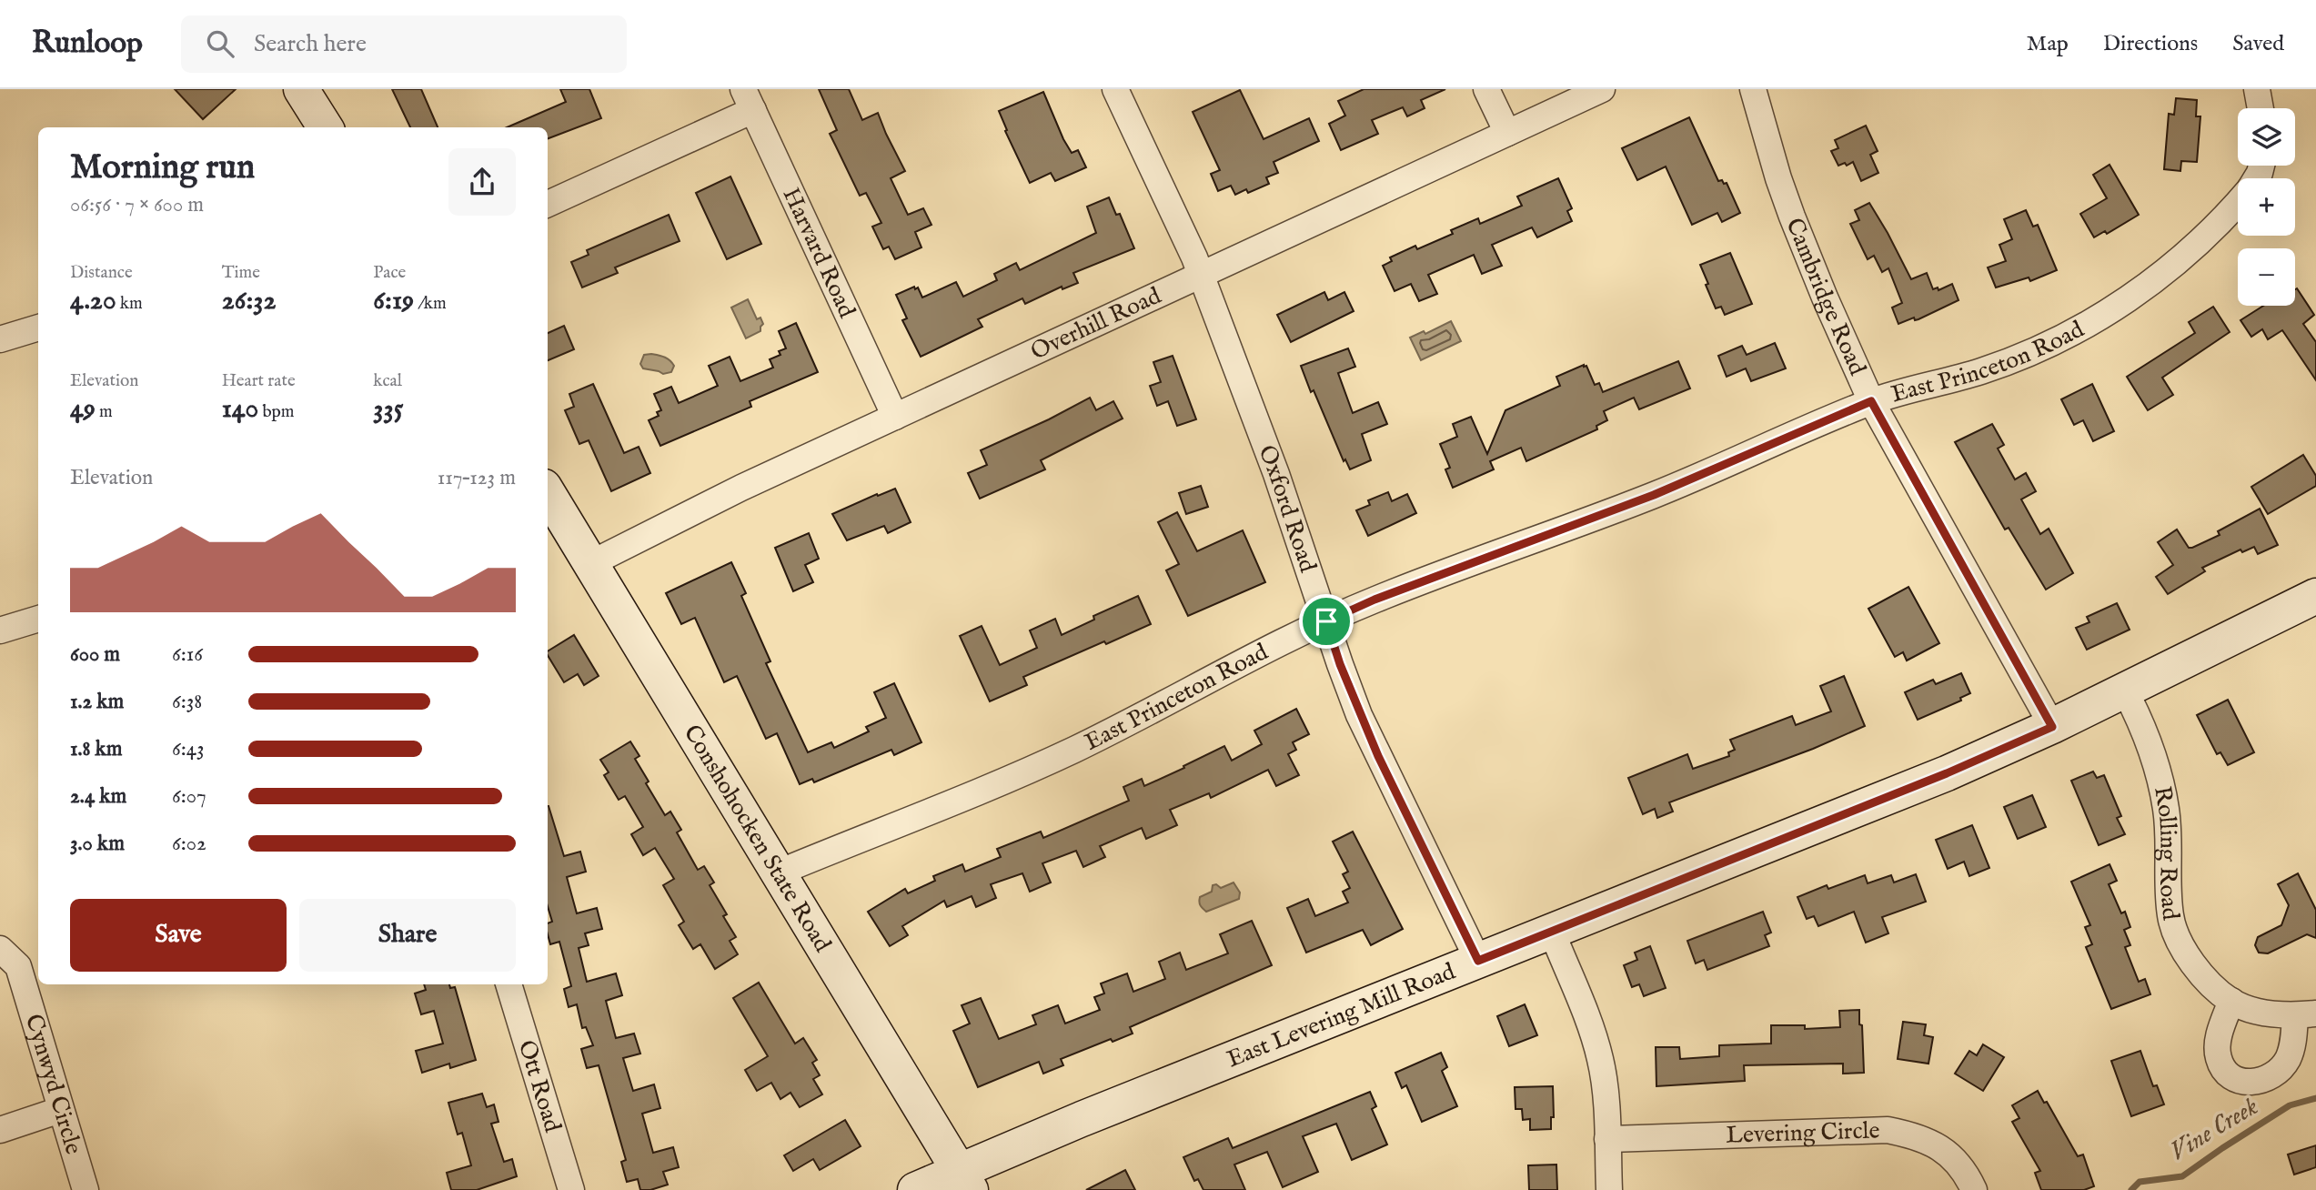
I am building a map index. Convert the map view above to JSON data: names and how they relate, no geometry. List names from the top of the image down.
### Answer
{
  "streets": {
    "street": [
      "Harvard Road",
      "Cambridge Road",
      "Overhill Road",
      "East Princeton Road",
      "Oxford Road",
      "Conshohocken State Road",
      "Rolling Road",
      "East Levering Mill Road",
      "Cynwyd Circle",
      "Ott Road",
      "Levering Circle"
    ]
  },
  "crossings": [
    ["Harvard Road", "Overhill Road"],
    ["Cambridge Road", "East Princeton Road"],
    ["Cambridge Road", "East Levering Mill Road"],
    ["Overhill Road", "Oxford Road"],
    ["Overhill Road", "Conshohocken State Road"],
    ["East Princeton Road", "Oxford Road"],
    ["East Princeton Road", "Conshohocken State Road"],
    ["Oxford Road", "East Levering Mill Road"],
    ["Conshohocken State Road", "East Levering Mill Road"],
    ["Rolling Road", "East Levering Mill Road"]
  ],
  "water": ["Vine Creek"],
  "page": {
    "header": "Runloop",
    "search": "Search here",
    "nav": ["Map", "Directions", "Saved"],
    "map_buttons": ["+", "−"],
    "heading": ["Morning run", "06:56 · 7 × 600 m"],
    "stats": [
      ["Distance", "4.20 km"],
      ["Time", "26:32"],
      ["Pace", "6:19 /km"],
      ["Elevation", "49 m"],
      ["Heart rate", "140 bpm"],
      ["kcal", "335"]
    ],
    "chart": ["Elevation", "117–123 m"],
    "list": [
      {
        "name": "600 m",
        "note": "6:16"
      },
      {
        "name": "1.2 km",
        "note": "6:38"
      },
      {
        "name": "1.8 km",
        "note": "6:43"
      },
      {
        "name": "2.4 km",
        "note": "6:07"
      },
      {
        "name": "3.0 km",
        "note": "6:02"
      }
    ],
    "buttons": ["Save", "Share"]
  }
}
